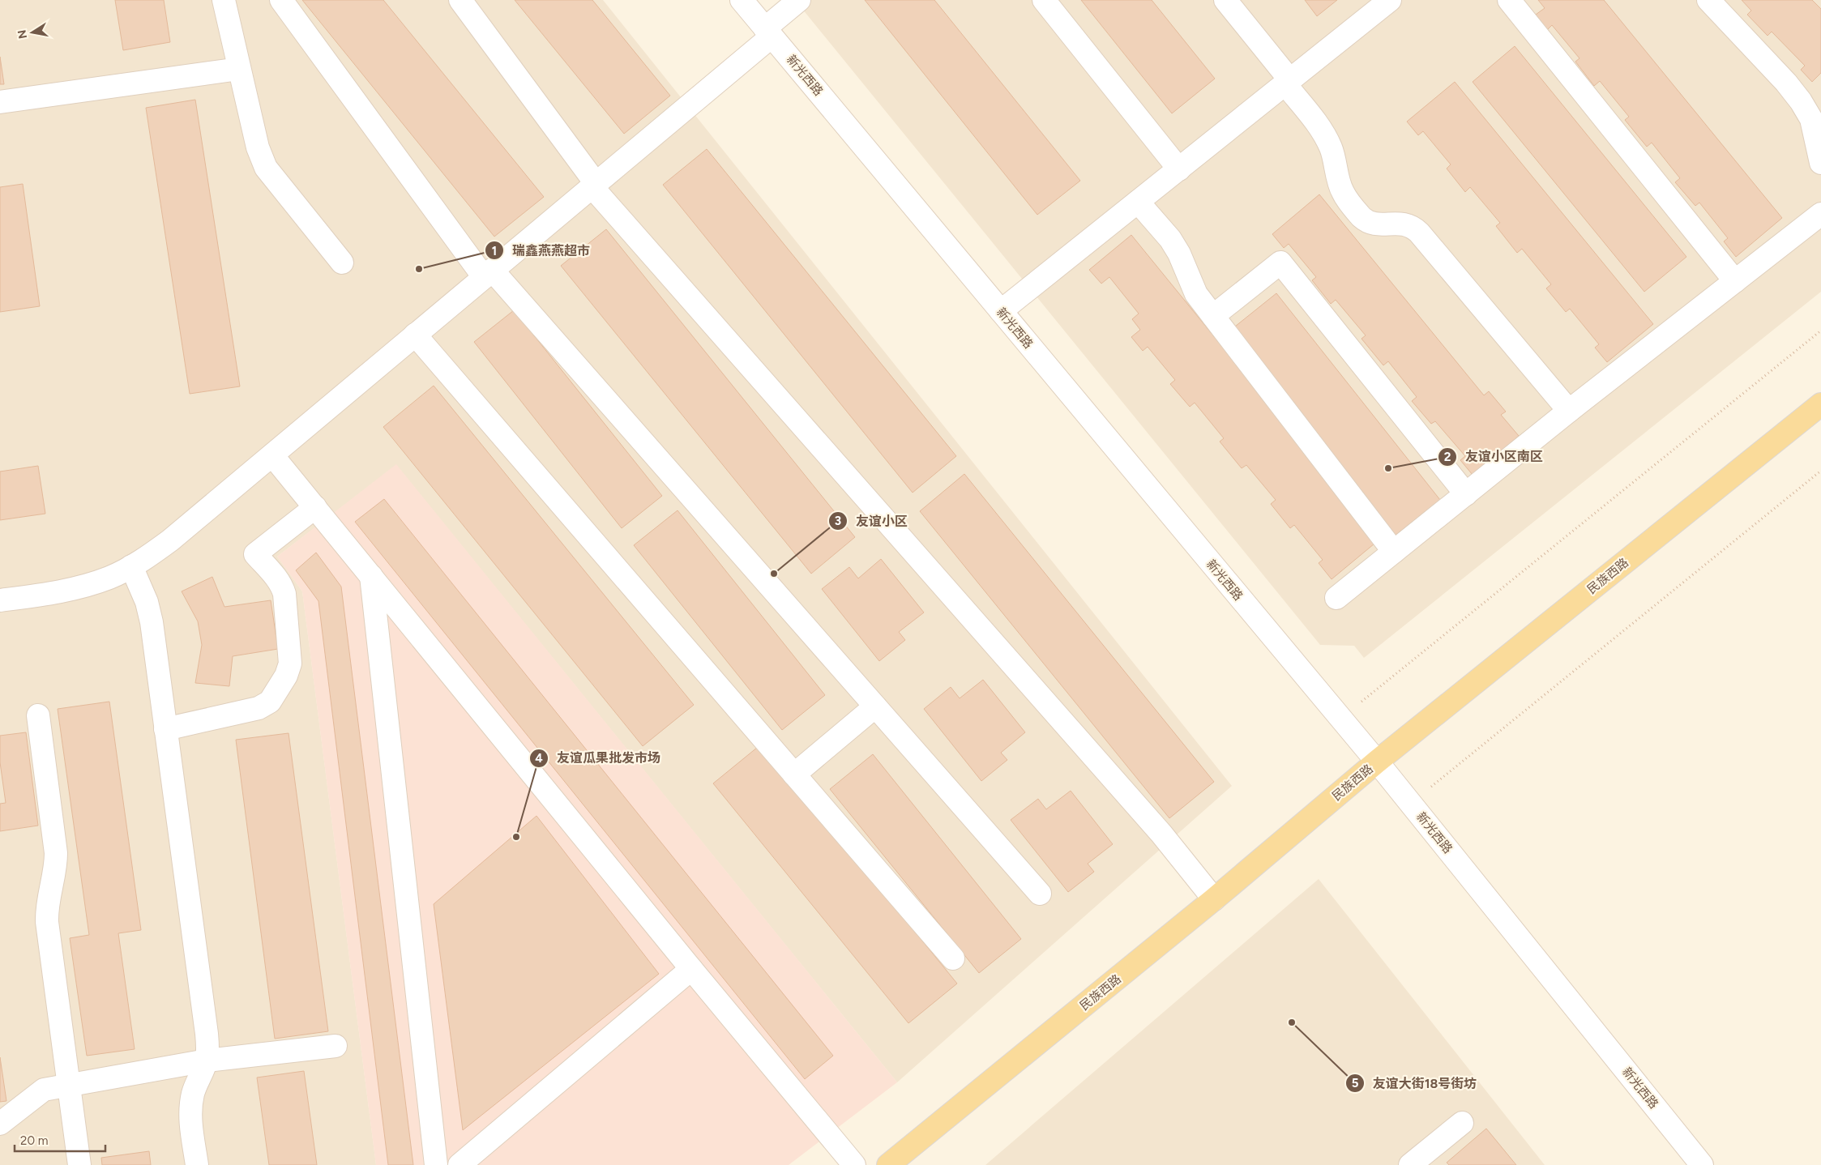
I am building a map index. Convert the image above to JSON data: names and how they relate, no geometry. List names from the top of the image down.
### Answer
{
  "streets": {
    "main road": ["民族西路"],
    "street": ["新光西路"]
  },
  "crossings": [
    ["新光西路", "民族西路"]
  ],
  "places": [
    "瑞鑫燕燕超市",
    "友谊小区南区",
    "友谊小区",
    "友谊瓜果批发市场",
    "友谊大街18号街坊"
  ],
  "scale_bar": "20 m",
  "north": "left"
}
